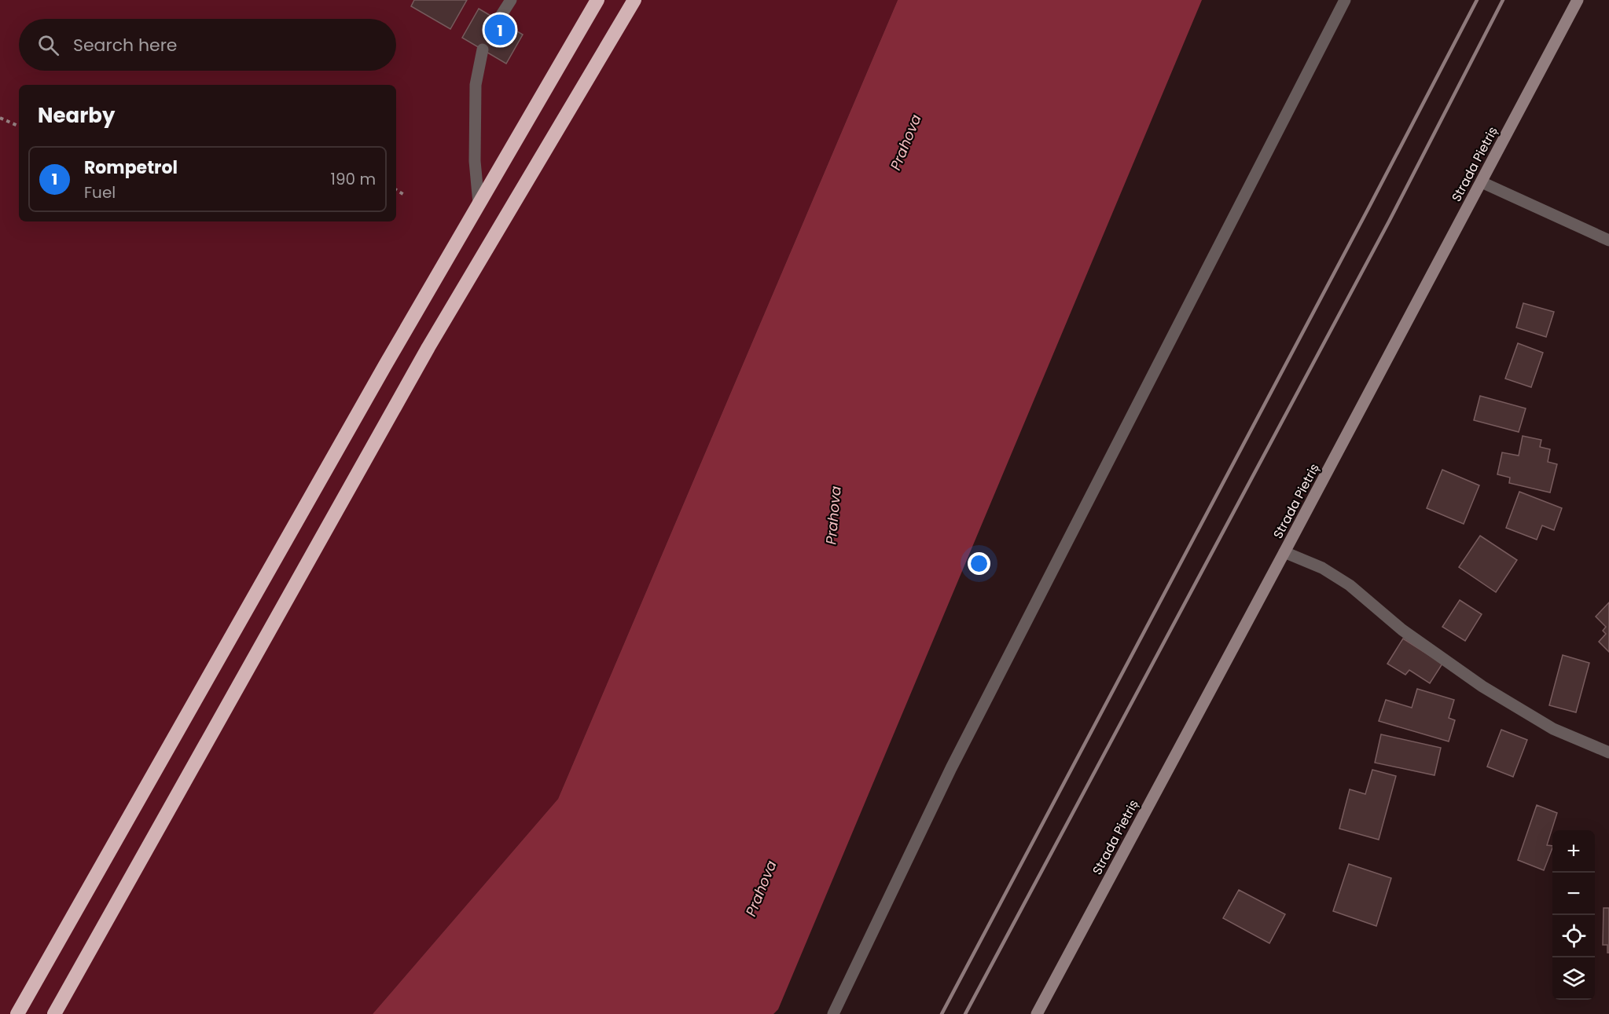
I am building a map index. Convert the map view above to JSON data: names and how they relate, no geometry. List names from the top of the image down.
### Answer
{
  "streets": {
    "main road": ["Strada Pietriș"]
  },
  "water": ["Prahova"],
  "page": {
    "pins": "1",
    "search": "Search here",
    "heading": "Nearby",
    "list": [
      {
        "mark": "1",
        "name": "Rompetrol",
        "note": "Fuel",
        "value": "190 m"
      }
    ],
    "map_buttons": ["+", "−"]
  }
}
